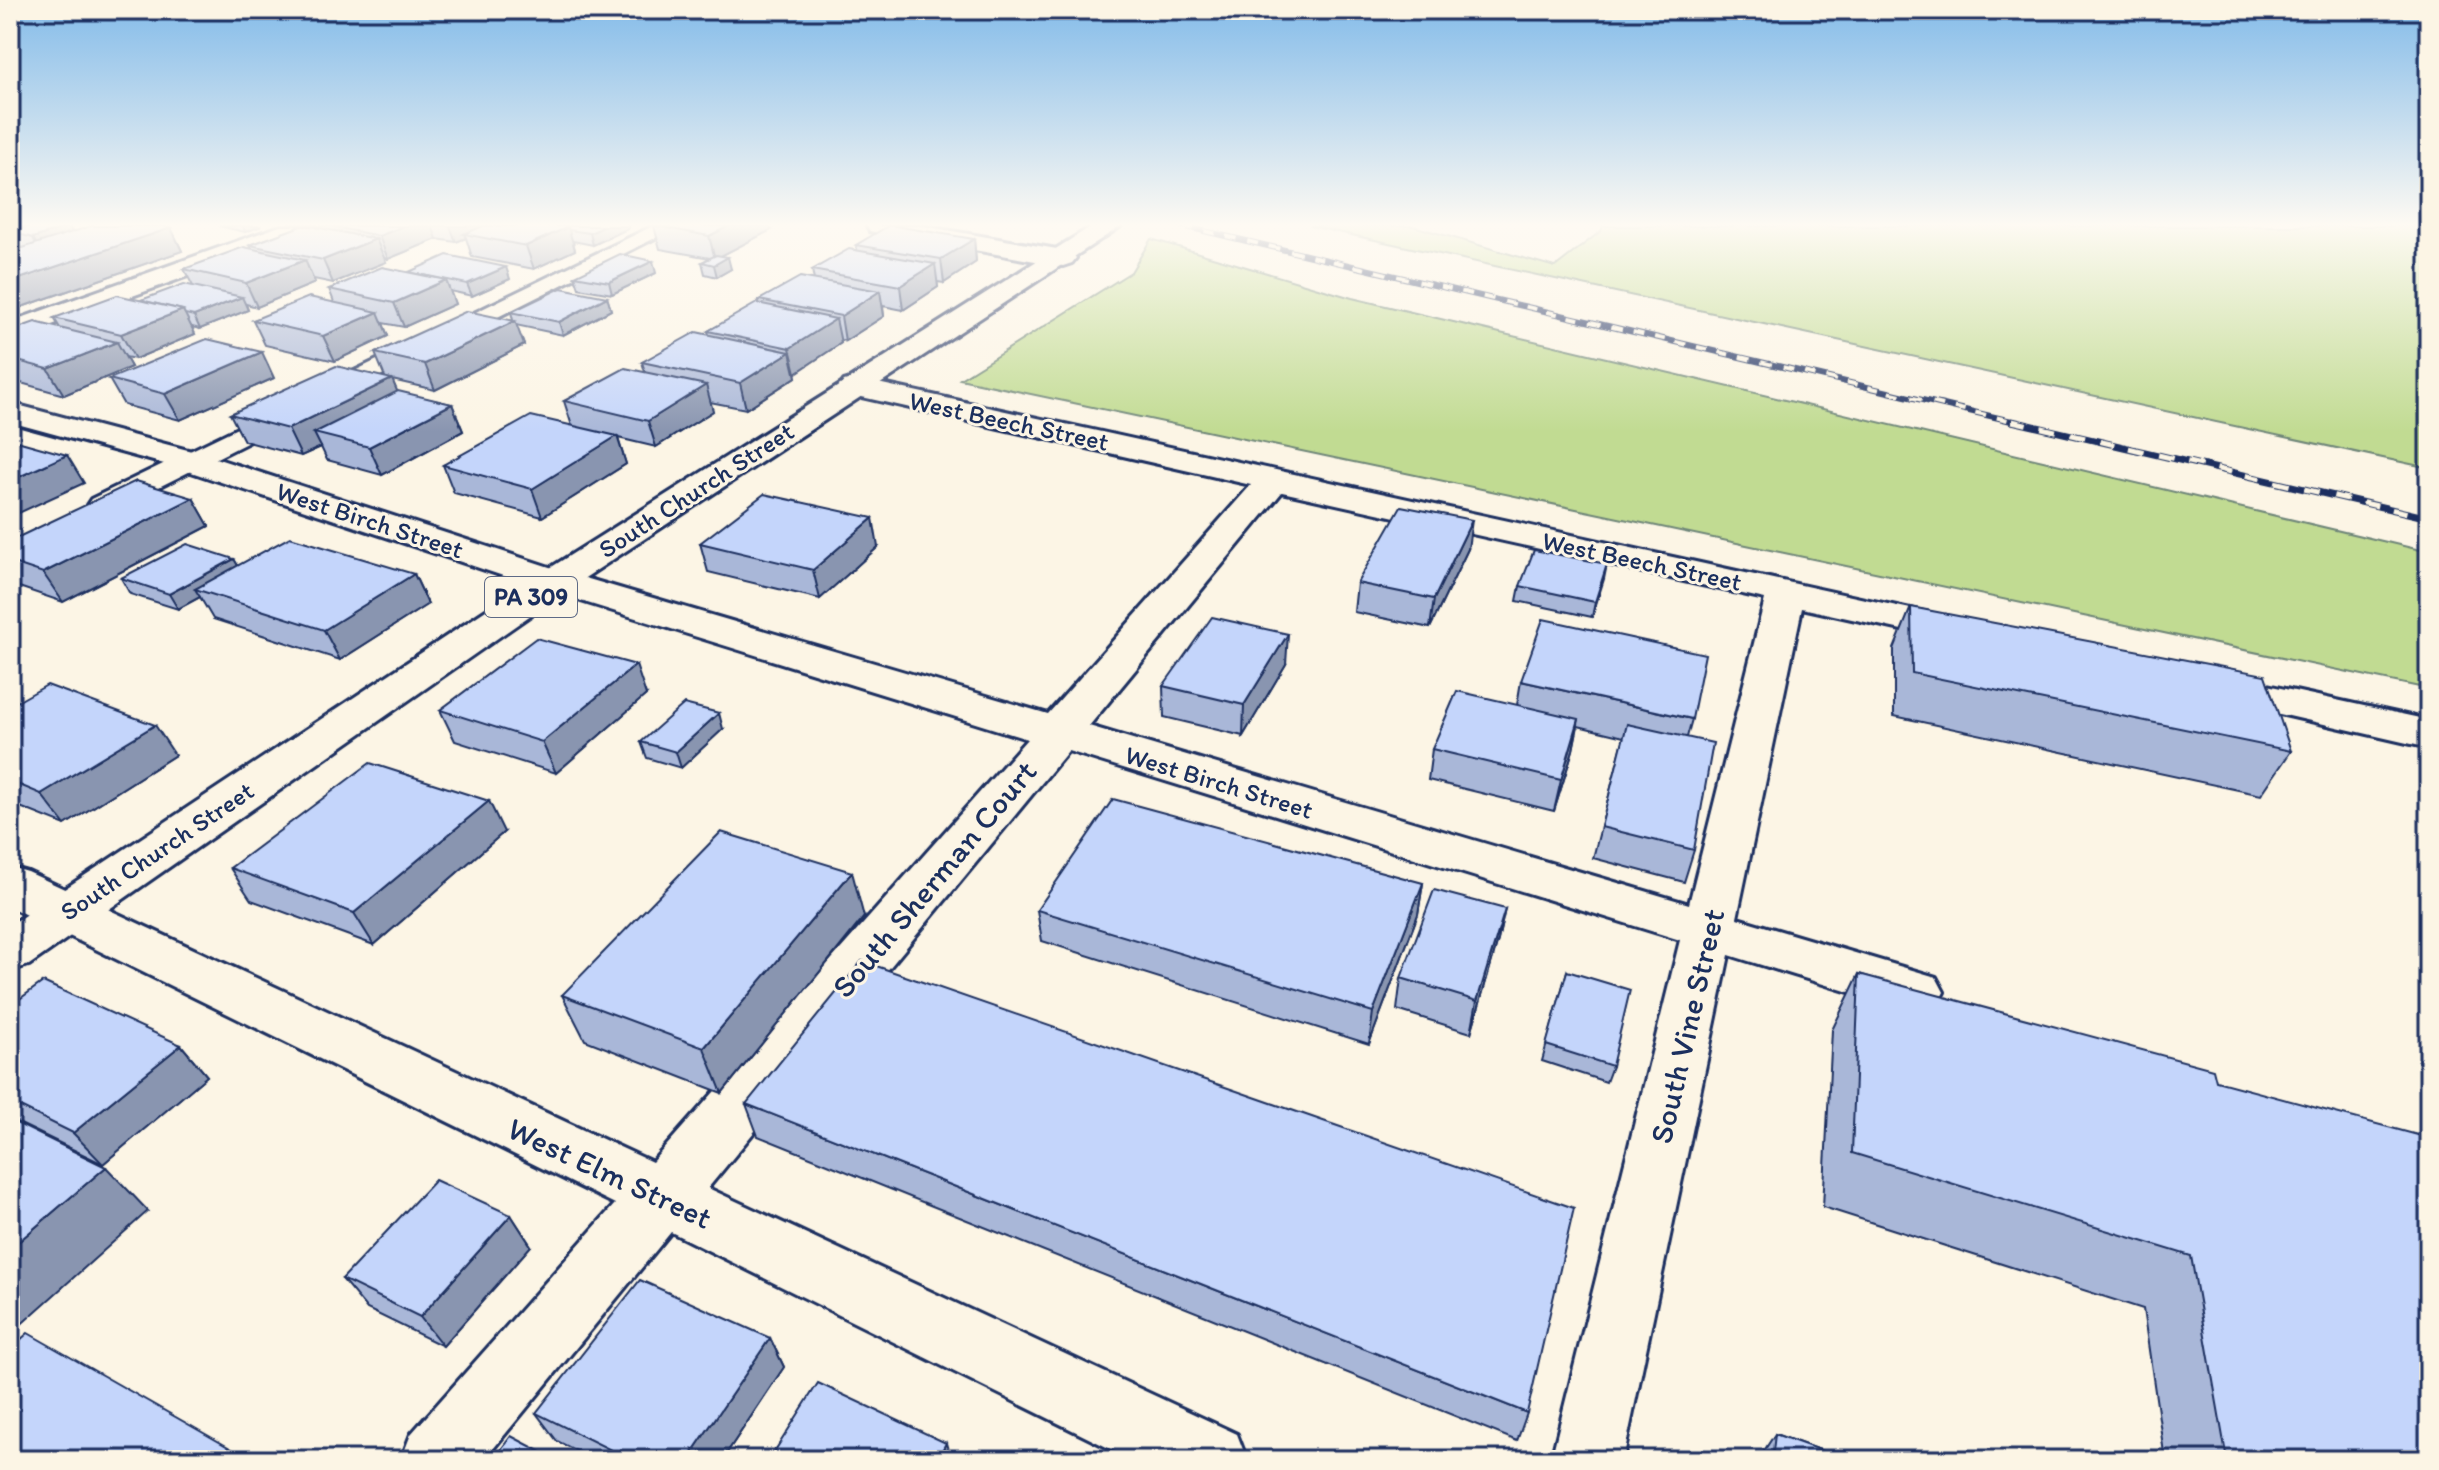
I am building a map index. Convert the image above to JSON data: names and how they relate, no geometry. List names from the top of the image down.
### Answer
{
  "streets": {
    "main road": [
      "West Beech Street",
      "South Church Street",
      "West Birch Street",
      "PA 309",
      "South Sherman Court",
      "South Vine Street",
      "West Elm Street"
    ]
  },
  "crossings": [
    ["West Beech Street", "South Church Street"],
    ["West Beech Street", "South Sherman Court"],
    ["West Beech Street", "South Vine Street"],
    ["South Church Street", "West Birch Street"],
    ["South Church Street", "West Elm Street"],
    ["West Birch Street", "South Sherman Court"],
    ["West Birch Street", "South Vine Street"],
    ["South Sherman Court", "West Elm Street"]
  ]
}
